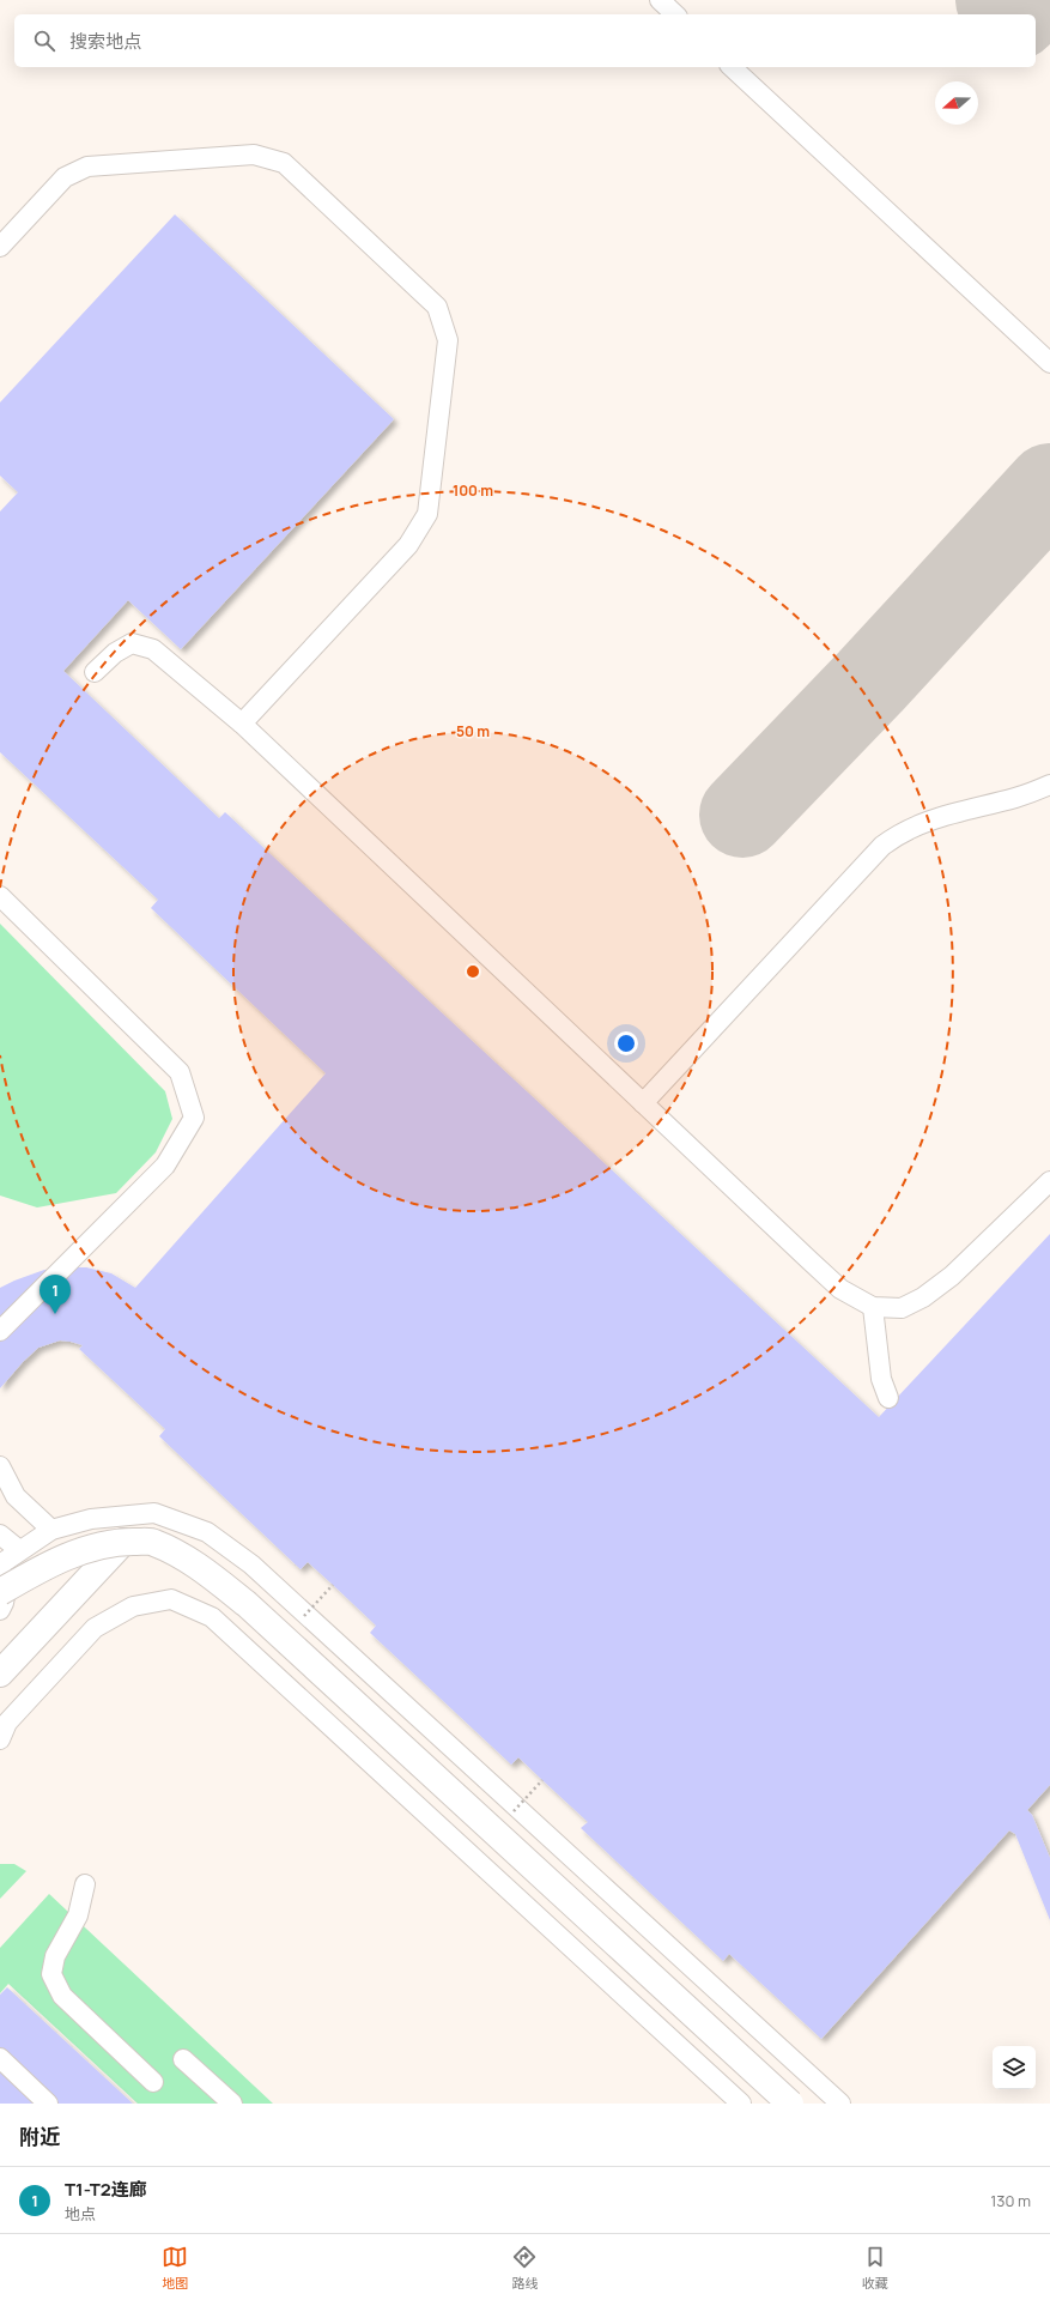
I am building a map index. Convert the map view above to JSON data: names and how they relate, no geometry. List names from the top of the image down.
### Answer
{
  "north": "left",
  "page": {
    "search": "搜索地点",
    "pins": "1",
    "heading": "附近",
    "list": [
      {
        "mark": "1",
        "name": "T1-T2连廊",
        "note": "地点",
        "value": "130 m"
      }
    ],
    "nav": ["地图", "路线", "收藏"]
  },
  "rings": ["100 m", "50 m"]
}
